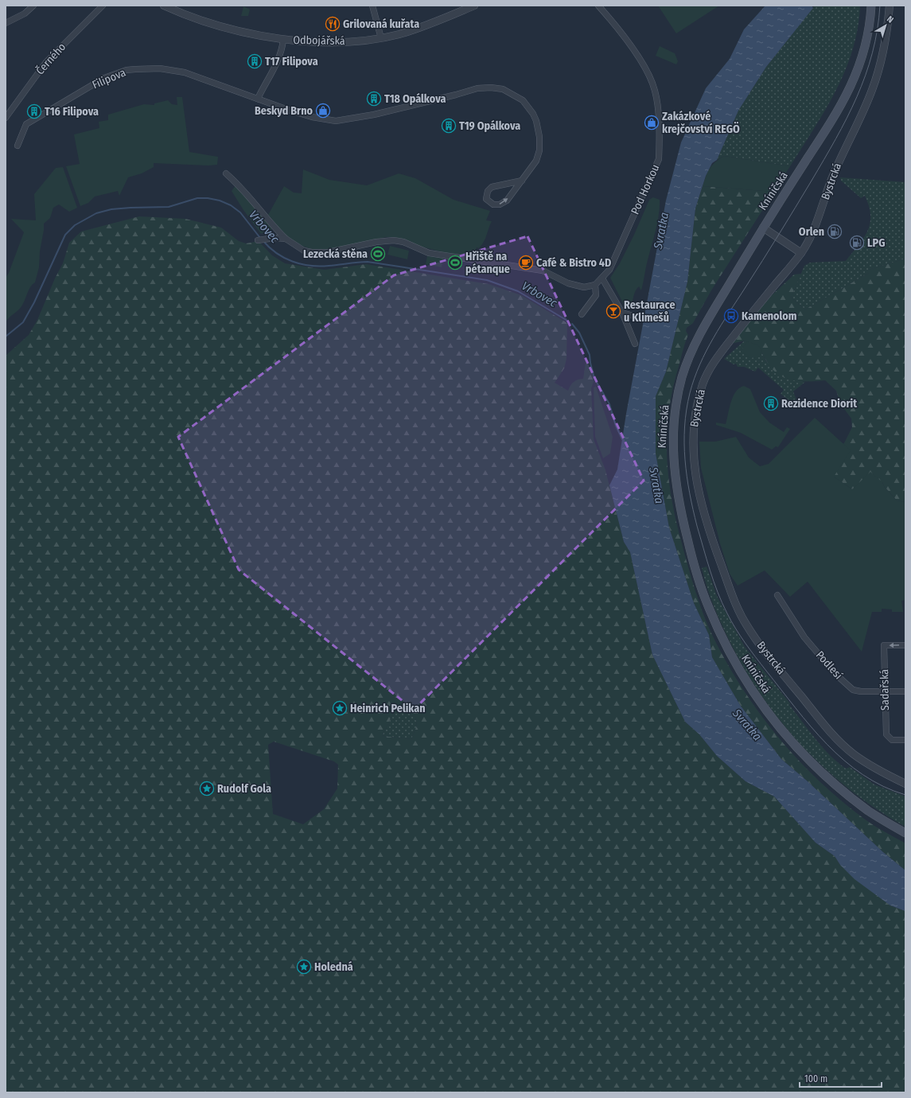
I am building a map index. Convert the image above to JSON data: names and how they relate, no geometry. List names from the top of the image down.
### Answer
{
  "streets": {
    "main road": ["Kníničská"],
    "street": [
      "Odbojářská",
      "Černého",
      "Filipova",
      "Bystrcká",
      "Pod Horkou",
      "Podlesí",
      "Sadařská"
    ]
  },
  "crossings": [
    ["Podlesí", "Sadařská"]
  ],
  "water": ["Vrbovec", "Svratka"],
  "places": {
    "restaurant": ["Grilovaná kuřata"],
    "building": [
      "T17 Filipova",
      "T18 Opálkova",
      "T16 Filipova",
      "T19 Opálkova",
      "Rezidence Diorit"
    ],
    "shop": ["Beskyd Brno", "Zakázkové krejčovství REGÖ"],
    "fuel station": ["Orlen", "LPG"],
    "sports": ["Lezecká stěna", "Hřiště na pétanque"],
    "cafe": ["Café & Bistro 4D"],
    "bar": ["Restaurace u Klimešů"],
    "bus stop": ["Kamenolom"],
    "place": ["Heinrich Pelikan", "Rudolf Gola", "Holedná"]
  },
  "scale_bar": "100 m",
  "north": "top right"
}
